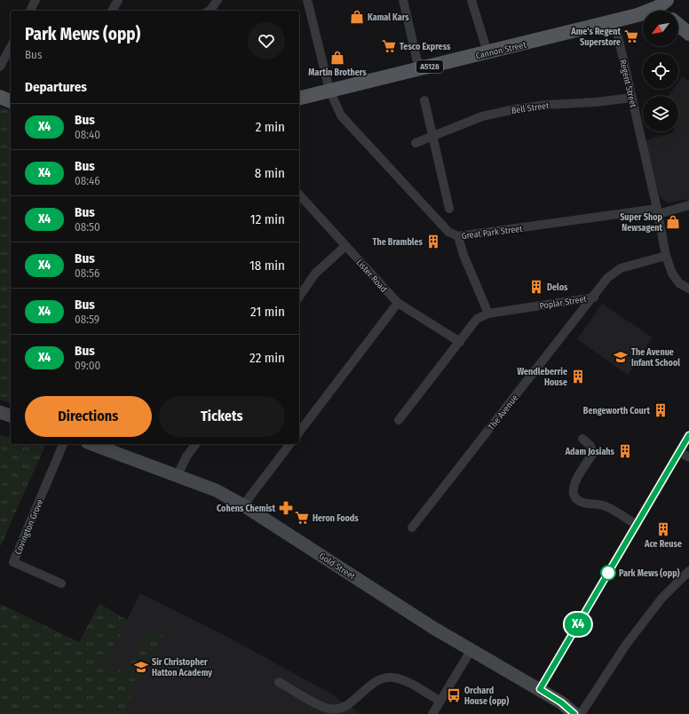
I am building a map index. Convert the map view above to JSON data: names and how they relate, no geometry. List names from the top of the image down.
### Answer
{
  "streets": {
    "main road": ["Cannon Street", "A5128"],
    "street": [
      "Regent Street",
      "Bell Street",
      "Great Park Street",
      "Lister Road",
      "Poplar Street",
      "The Avenue",
      "Covington Grove",
      "Gold Street"
    ]
  },
  "crossings": [
    ["Cannon Street", "A5128"],
    ["Cannon Street", "Regent Street"],
    ["Cannon Street", "Great Park Street"],
    ["A5128", "Great Park Street"],
    ["Regent Street", "Bell Street"],
    ["Regent Street", "Great Park Street"],
    ["Regent Street", "Poplar Street"],
    ["Poplar Street", "The Avenue"]
  ],
  "places": {
    "shop": ["Kamal Kars", "Martin Brothers", "Super Shop Newsagent"],
    "supermarket": ["Ame's Regent Superstore", "Tesco Express", "Heron Foods"],
    "building": [
      "The Brambles",
      "Delos",
      "Wendleberrie House",
      "Bengeworth Court",
      "Adam Josiahs",
      "Ace Reuse"
    ],
    "school or university": ["The Avenue Infant School", "Sir Christopher Hatton Academy"],
    "pharmacy": ["Cohens Chemist"],
    "other": ["Park Mews (opp)"],
    "bus stop": ["Orchard House (opp)"]
  },
  "lines": ["bus line X4"],
  "north": "bottom left",
  "page": {
    "on_map": "X4",
    "heading": [
      ["Park Mews (opp)", "Bus"],
      "Departures"
    ],
    "list": [
      {
        "mark": "X4",
        "name": "Bus",
        "note": "08:40",
        "value": "2 min"
      },
      {
        "mark": "X4",
        "name": "Bus",
        "note": "08:46",
        "value": "8 min"
      },
      {
        "mark": "X4",
        "name": "Bus",
        "note": "08:50",
        "value": "12 min"
      },
      {
        "mark": "X4",
        "name": "Bus",
        "note": "08:56",
        "value": "18 min"
      },
      {
        "mark": "X4",
        "name": "Bus",
        "note": "08:59",
        "value": "21 min"
      },
      {
        "mark": "X4",
        "name": "Bus",
        "note": "09:00",
        "value": "22 min"
      }
    ],
    "buttons": ["Directions", "Tickets"]
  }
}
